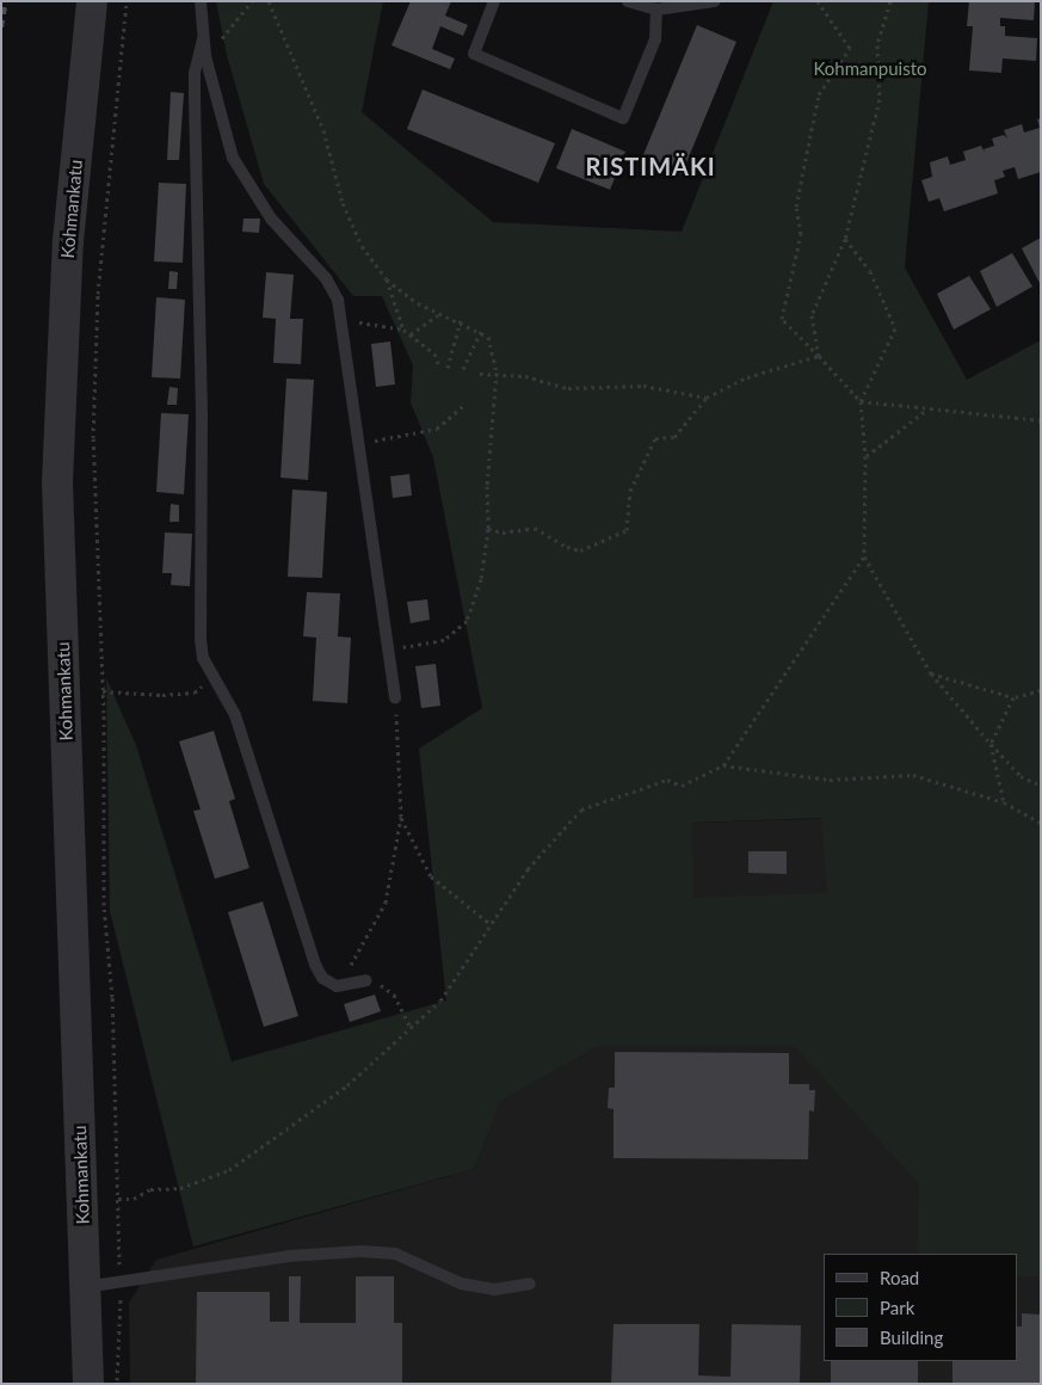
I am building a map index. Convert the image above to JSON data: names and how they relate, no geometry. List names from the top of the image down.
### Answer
{
  "streets": {
    "street": ["Kohmankatu"]
  },
  "districts": ["RISTIMÄKI"],
  "parks": ["Kohmanpuisto"],
  "legend": ["Road", "Park", "Building"]
}
